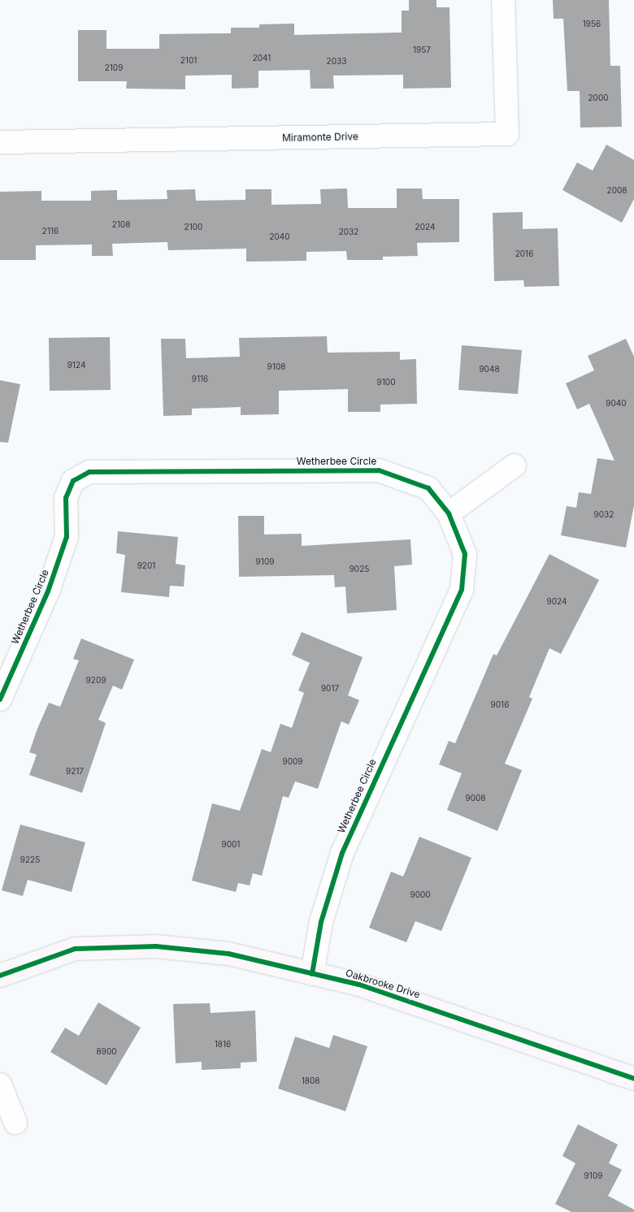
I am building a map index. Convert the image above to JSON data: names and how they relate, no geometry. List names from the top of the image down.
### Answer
{
  "streets": {
    "street": ["Miramonte Drive", "Wetherbee Circle", "Oakbrooke Drive"]
  },
  "crossings": [
    ["Wetherbee Circle", "Oakbrooke Drive"]
  ],
  "house_numbers": [
    "1956",
    "1957",
    "2041",
    "2101",
    "2033",
    "2109",
    "2000",
    "2008",
    "2108",
    "2100",
    "2024",
    "2116",
    "2032",
    "2040",
    "2016",
    "9124",
    "9108",
    "9048",
    "9116",
    "9100",
    "9040",
    "9032",
    "9109",
    "9201",
    "9025",
    "9024",
    "9209",
    "9017",
    "9016",
    "9009",
    "9217",
    "9008",
    "9001",
    "9225",
    "9000",
    "1816",
    "8900",
    "1808",
    "9109"
  ]
}
